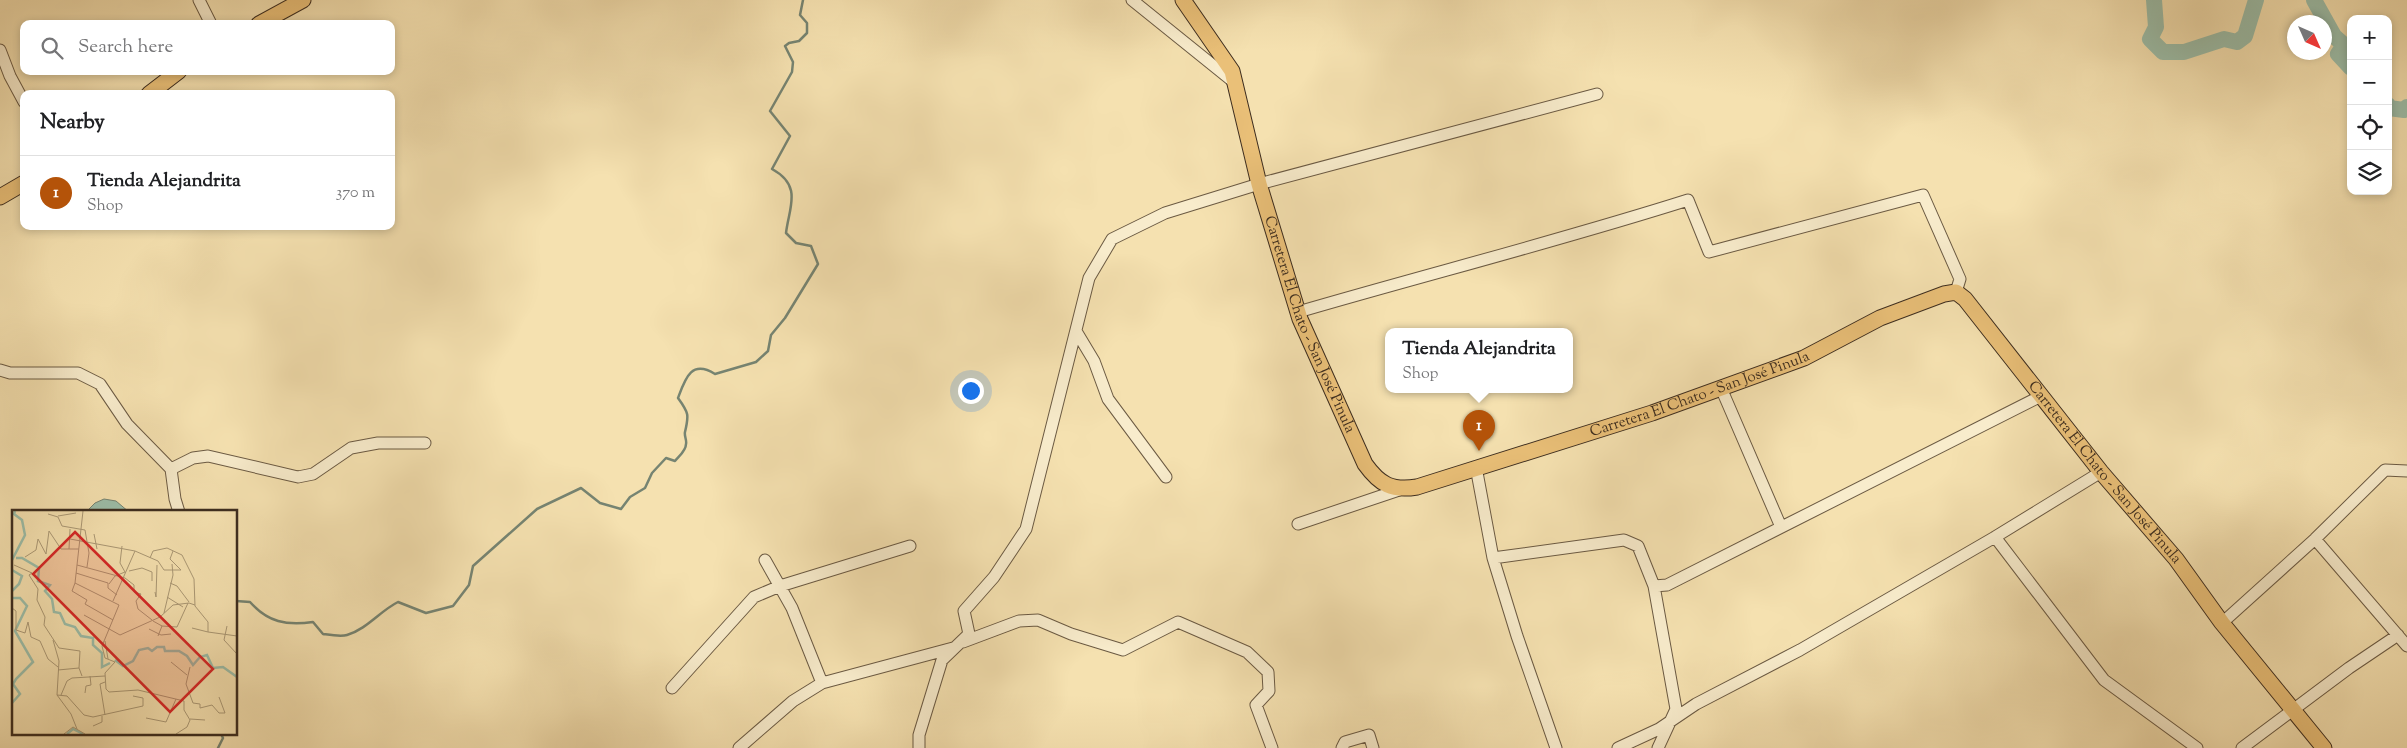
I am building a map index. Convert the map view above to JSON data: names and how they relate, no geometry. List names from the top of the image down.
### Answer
{
  "streets": {
    "main road": ["Carretera El Chato - San José Pinula"]
  },
  "north": "bottom right",
  "page": {
    "map_buttons": ["+", "−"],
    "search": "Search here",
    "heading": "Nearby",
    "list": [
      {
        "mark": "1",
        "name": "Tienda Alejandrita",
        "note": "Shop",
        "value": "370 m"
      }
    ],
    "popup": ["Tienda Alejandrita", "Shop"],
    "pins": "1"
  }
}
